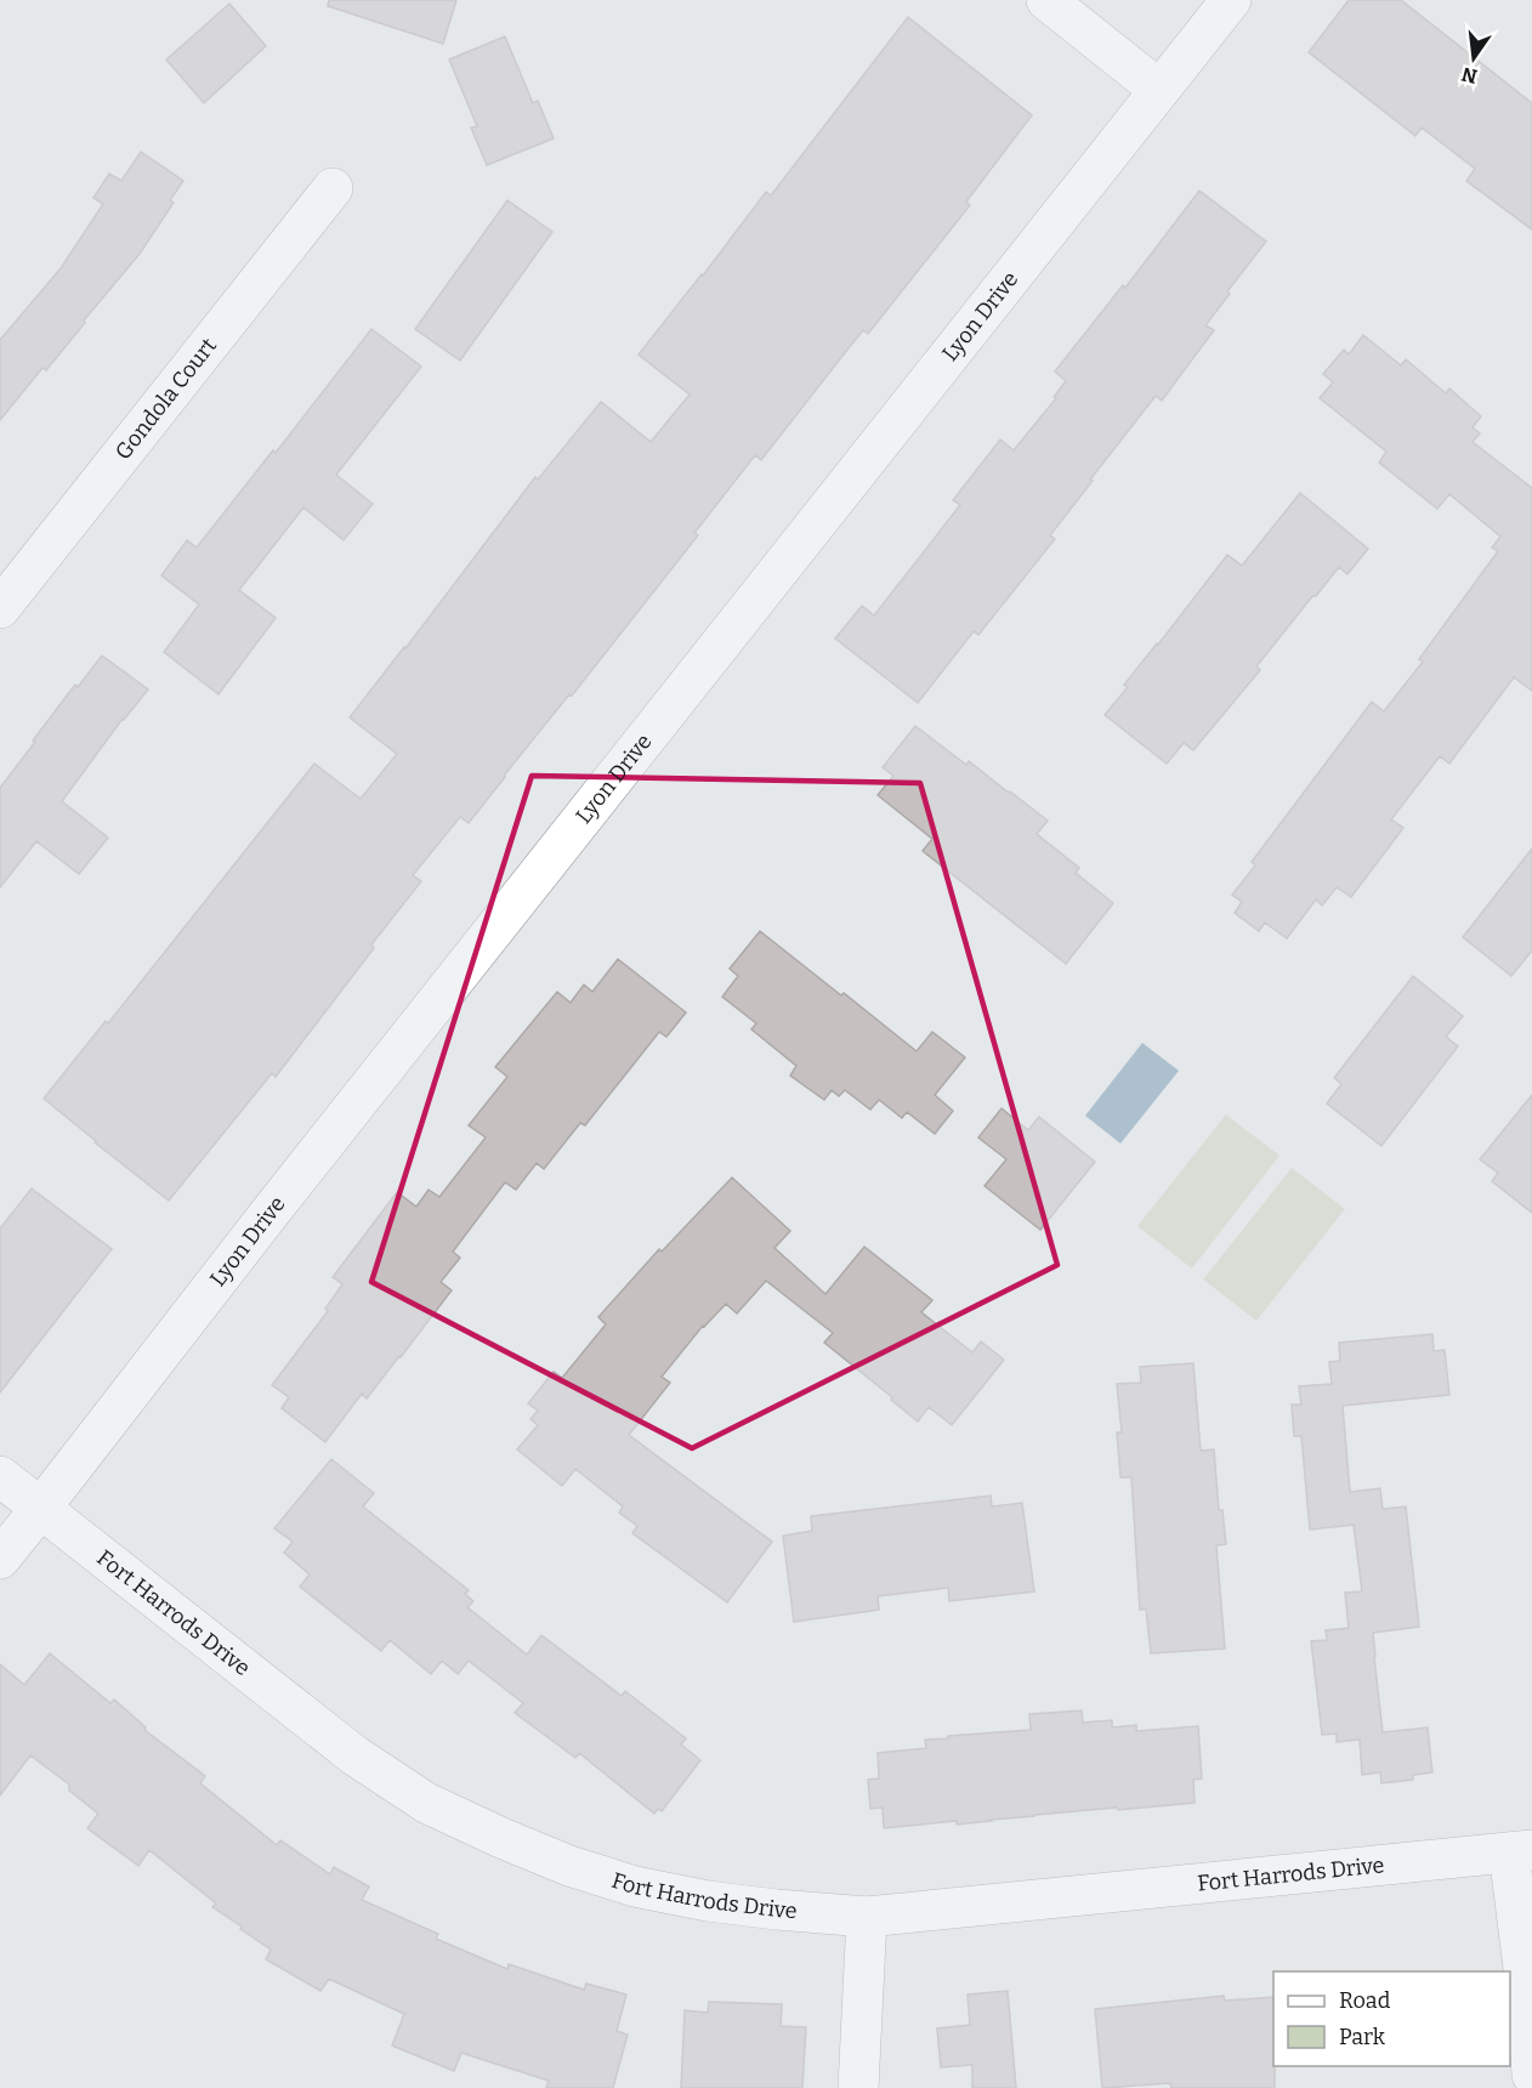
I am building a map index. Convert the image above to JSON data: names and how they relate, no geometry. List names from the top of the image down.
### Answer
{
  "streets": {
    "street": ["Lyon Drive", "Gondola Court", "Fort Harrods Drive"]
  },
  "crossings": [
    ["Lyon Drive", "Fort Harrods Drive"]
  ],
  "legend": ["Road", "Park"],
  "north": "bottom"
}
